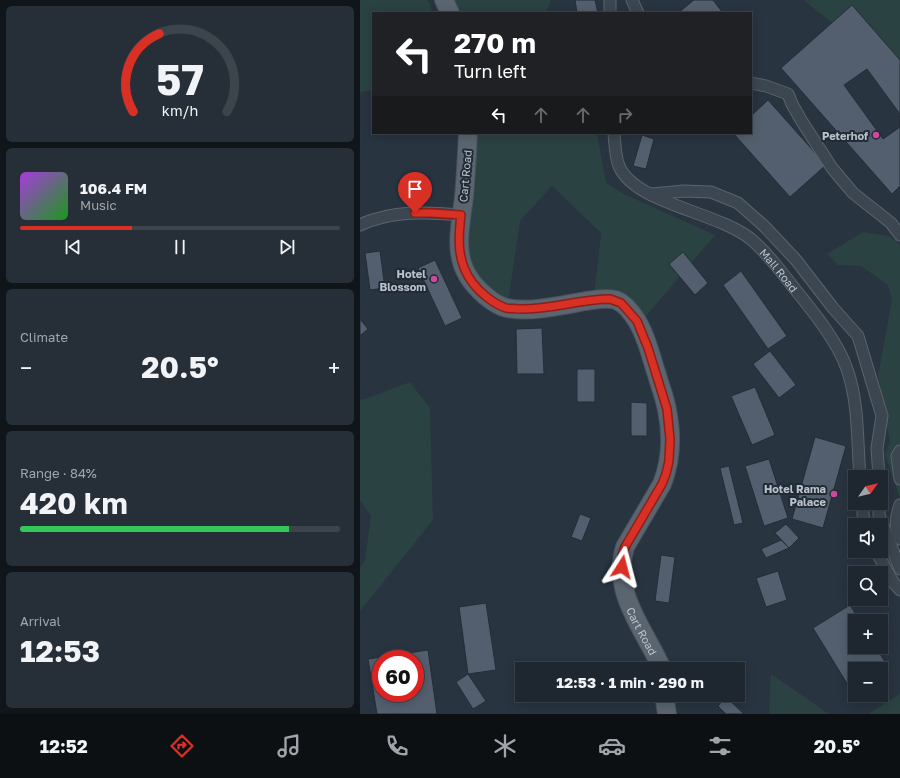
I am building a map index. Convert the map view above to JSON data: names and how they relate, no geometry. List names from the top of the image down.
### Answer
{
  "streets": {
    "main road": ["Cart Road"],
    "street": ["Mall Road"]
  },
  "places": ["Peterhof", "Hotel Blossom", "Hotel Rama Palace"],
  "north": "top right",
  "page": {
    "turn": ["270 m", "Turn left"],
    "song": ["106.4 FM", "Music"],
    "tile": [
      "Climate",
      ["Range · 84%", "420 km"],
      ["Arrival", "12:53"]
    ],
    "heat": ["−", "20.5°", "+"],
    "map_buttons": ["+", "−"],
    "limit": "60",
    "trip": "12:53 · 1 min · 290 m",
    "tabs": ["12:52", "20.5°"],
    "gauge": ["57", "km/h"]
  }
}
